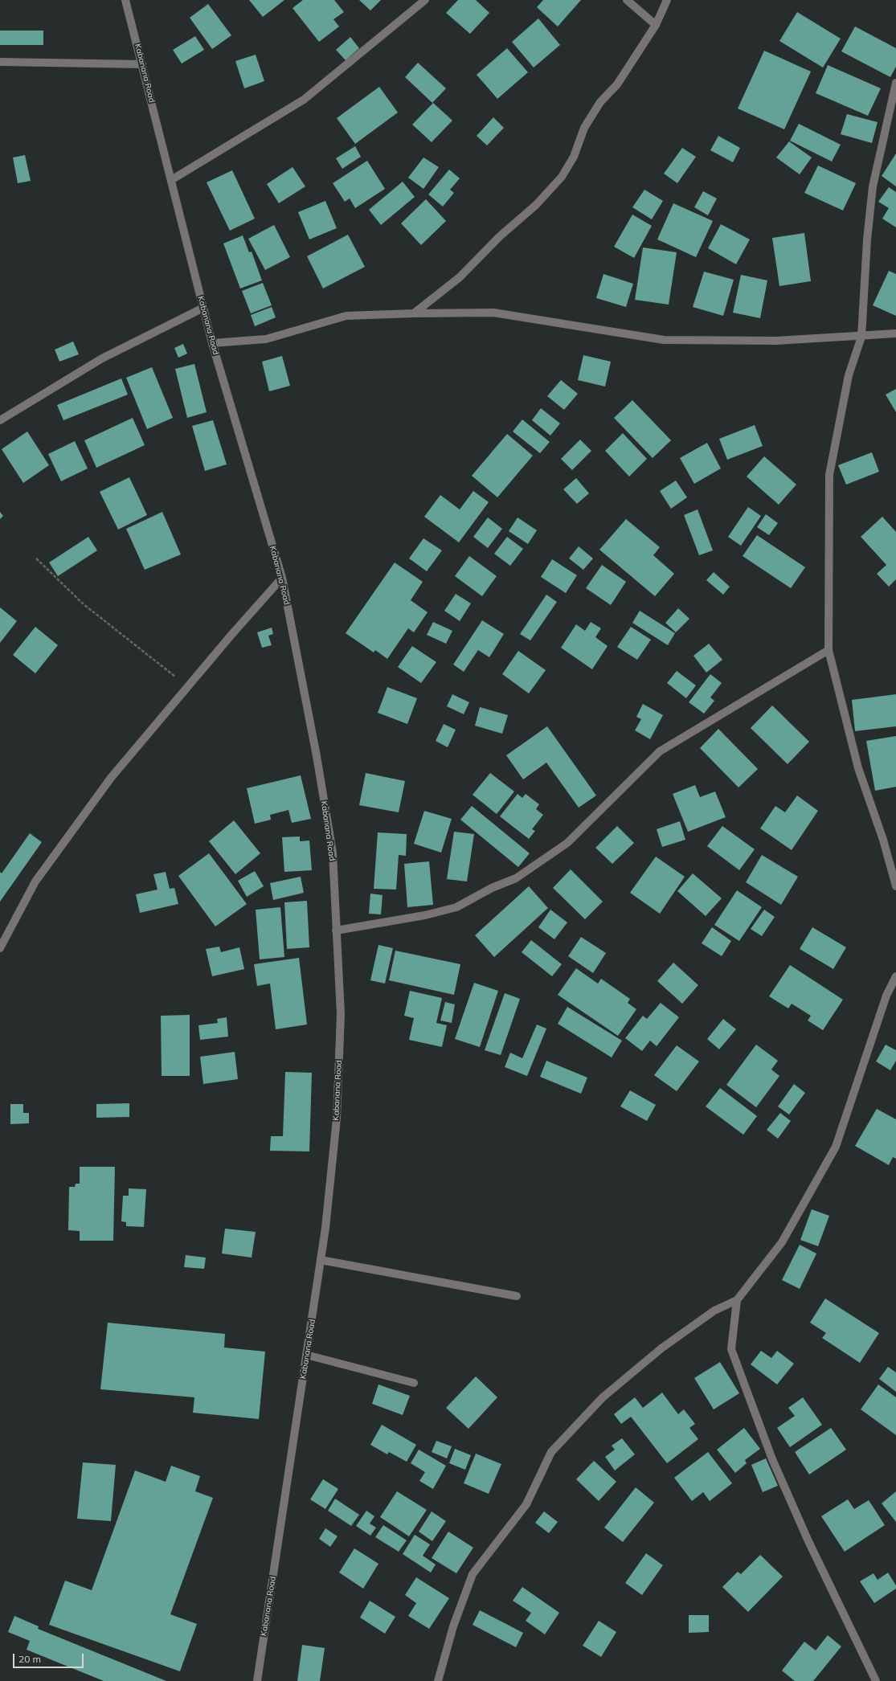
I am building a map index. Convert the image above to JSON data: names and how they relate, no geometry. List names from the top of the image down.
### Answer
{
  "streets": {
    "street": ["Kabanana Road"]
  },
  "scale_bar": "20 m"
}
